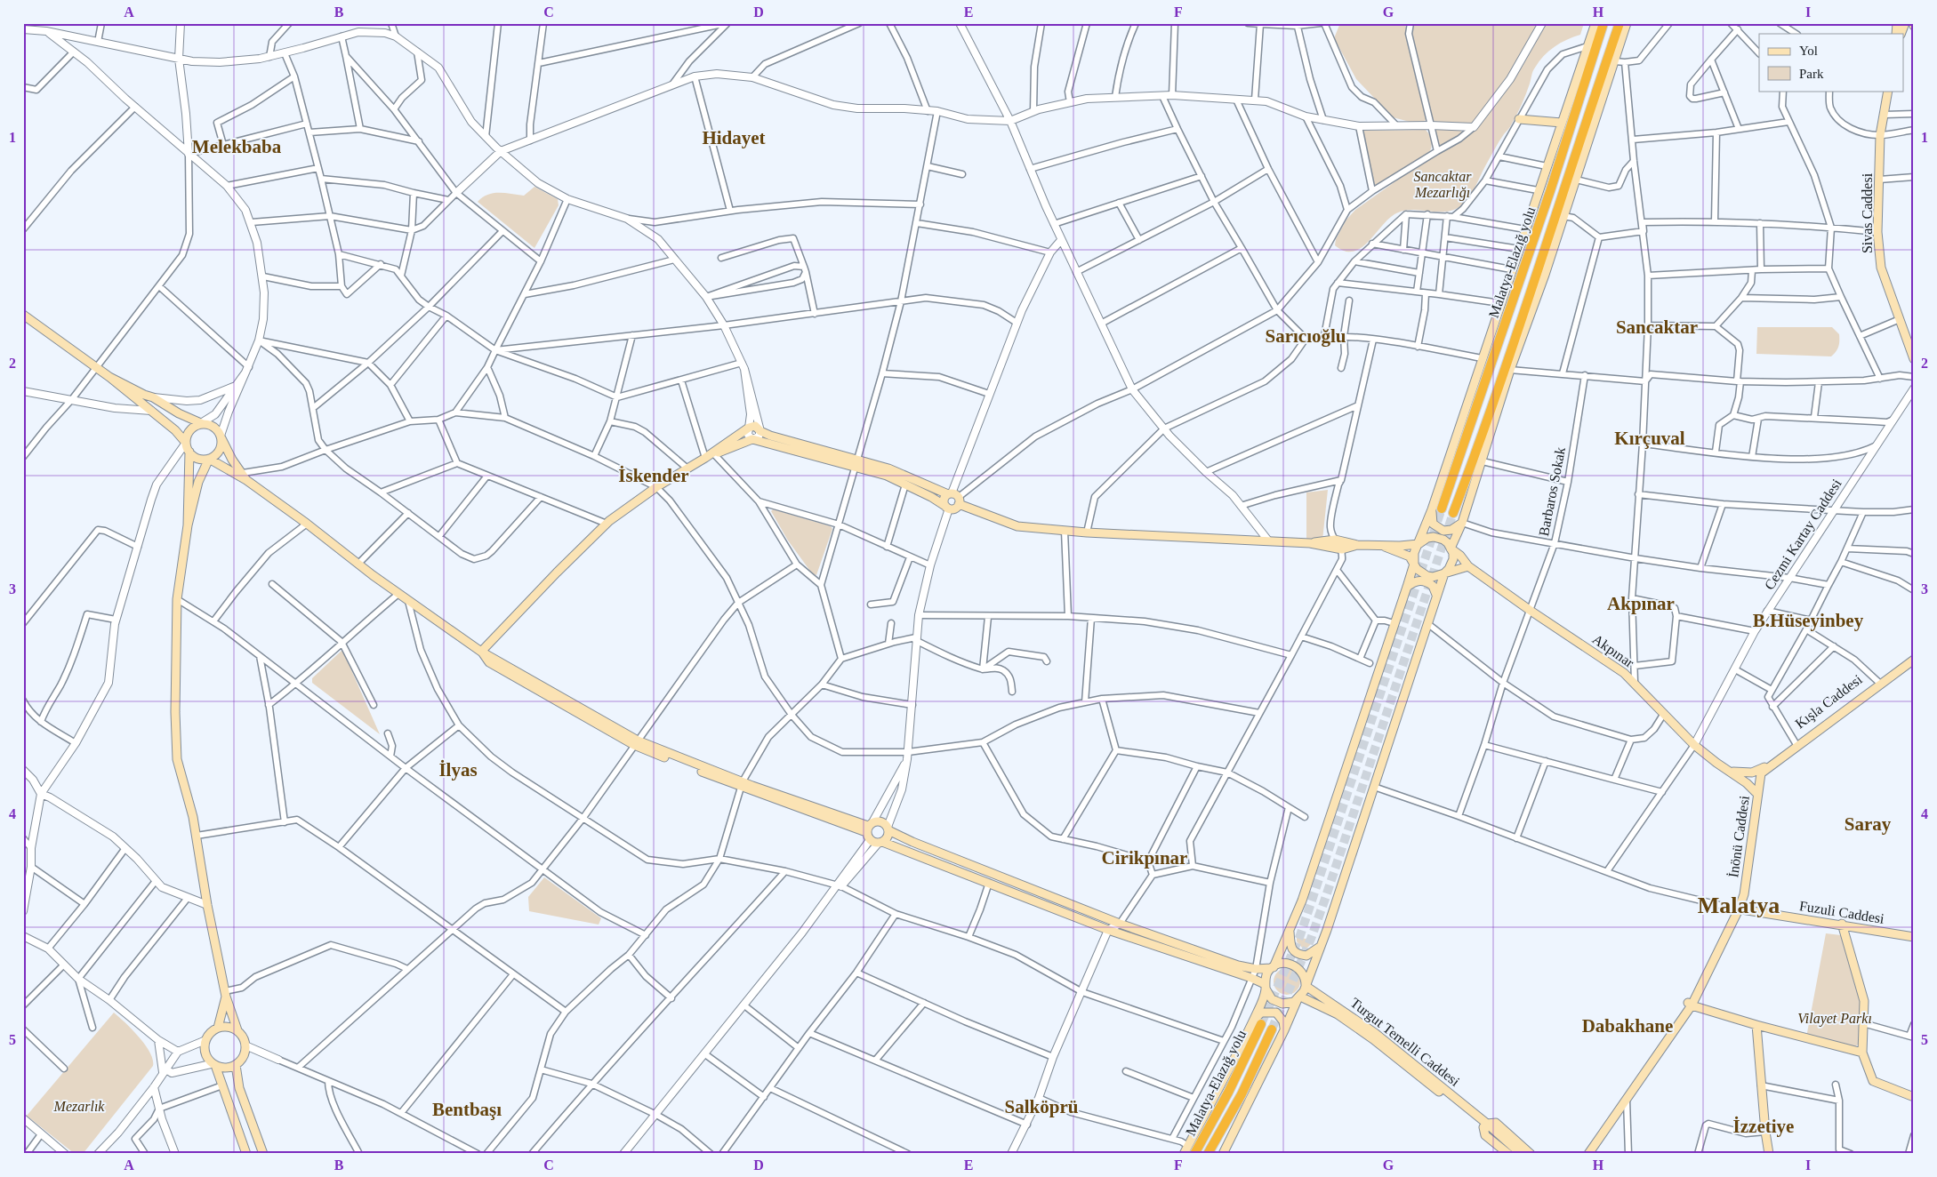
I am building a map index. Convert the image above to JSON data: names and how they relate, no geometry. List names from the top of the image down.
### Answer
{
  "streets": {
    "highway": ["Malatya-Elazığ yolu"],
    "main road": [
      "Sivas Caddesi",
      "Akpınar",
      "Kışla Caddesi",
      "İnönü Caddesi",
      "Fuzuli Caddesi",
      "Turgut Temelli Caddesi"
    ],
    "street": ["Barbaros Sokak", "Cezmi Kartay Caddesi"]
  },
  "crossings": [
    ["Barbaros Sokak", "Akpınar"],
    ["Cezmi Kartay Caddesi", "Akpınar"],
    ["Akpınar", "İnönü Caddesi"],
    ["Kışla Caddesi", "İnönü Caddesi"],
    ["İnönü Caddesi", "Fuzuli Caddesi"]
  ],
  "districts": [
    "Hidayet",
    "Melekbaba",
    "Sancaktar",
    "Sarıcıoğlu",
    "Kırçuval",
    "İskender",
    "Akpınar",
    "B.Hüseyinbey",
    "İlyas",
    "Saray",
    "Cirikpınar",
    "Malatya",
    "Dabakhane",
    "Salköprü",
    "Bentbaşı",
    "İzzetiye"
  ],
  "parks": ["Sancaktar Mezarlığı", "Vilayet Parkı", "Mezarlık"],
  "legend": ["Yol", "Park"],
  "grid": {
    "columns": [
      "A",
      "B",
      "C",
      "D",
      "E",
      "F",
      "G",
      "H",
      "I"
    ],
    "rows": [
      "1",
      "2",
      "3",
      "4",
      "5"
    ]
  }
}
